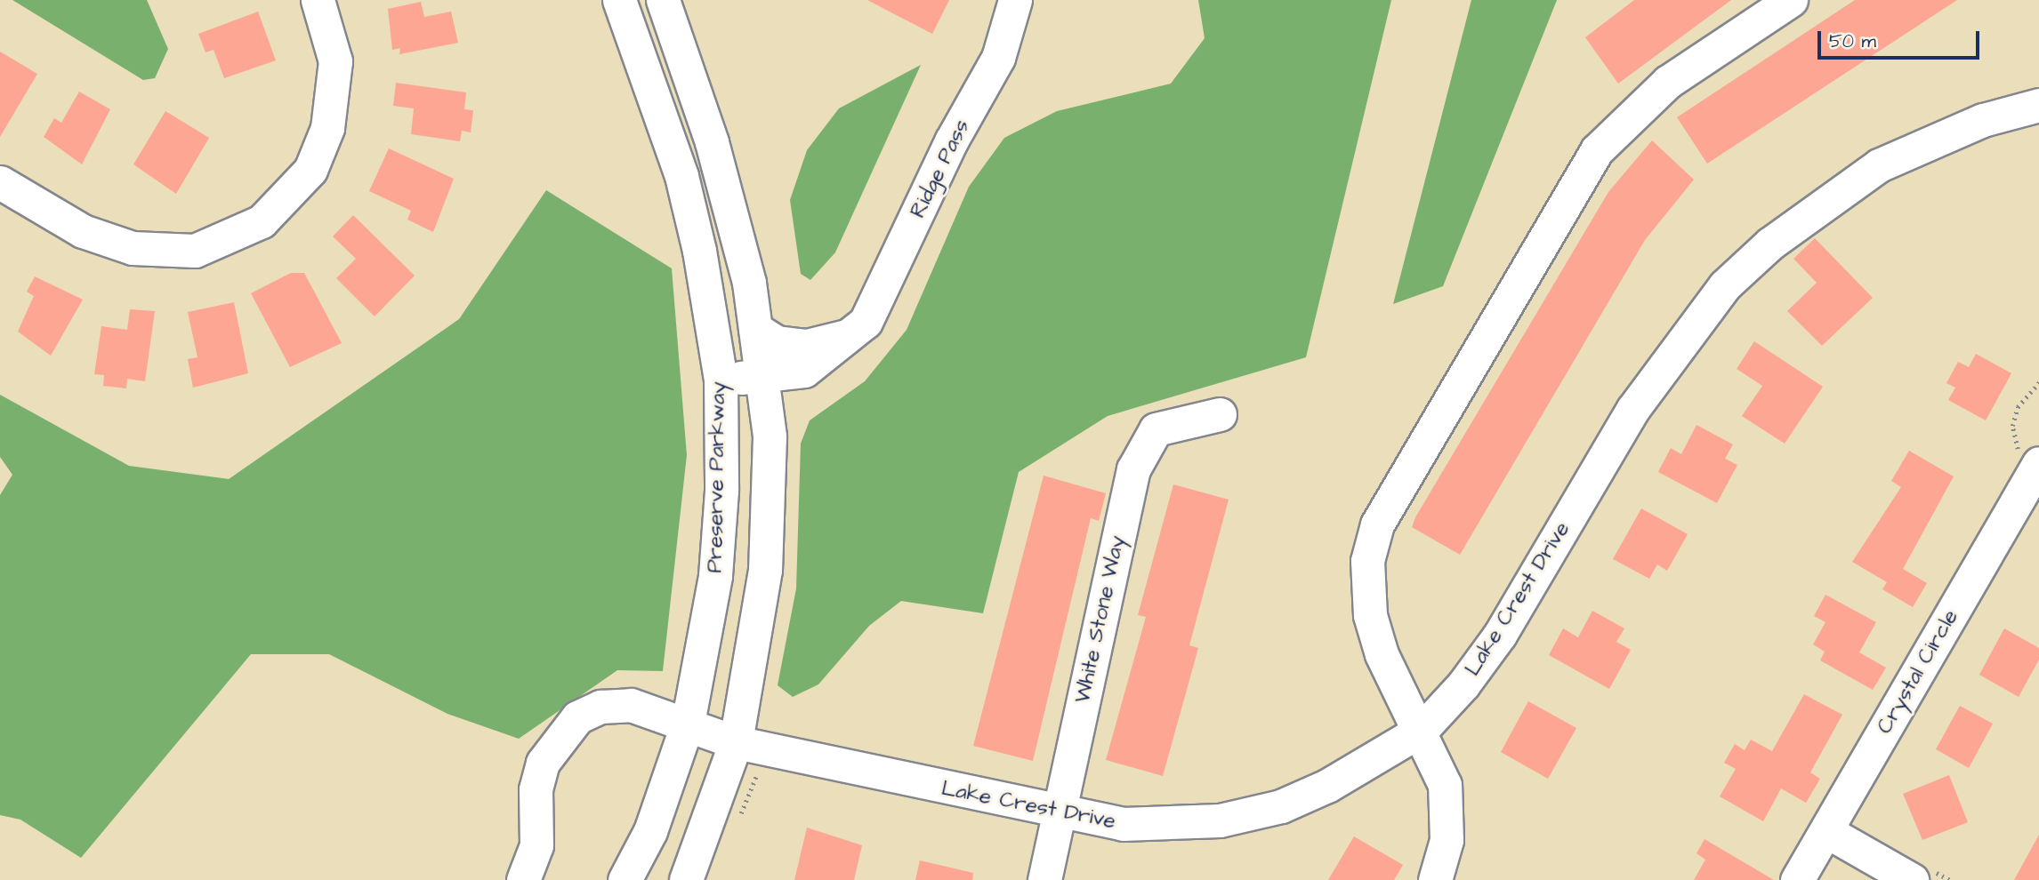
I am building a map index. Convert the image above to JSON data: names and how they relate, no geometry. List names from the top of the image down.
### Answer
{
  "streets": {
    "street": [
      "Ridge Pass",
      "Preserve Parkway",
      "Lake Crest Drive",
      "White Stone Way",
      "Crystal Circle"
    ]
  },
  "crossings": [
    ["Ridge Pass", "Preserve Parkway"],
    ["Preserve Parkway", "Lake Crest Drive"],
    ["Lake Crest Drive", "White Stone Way"]
  ],
  "scale_bar": "50 m"
}
